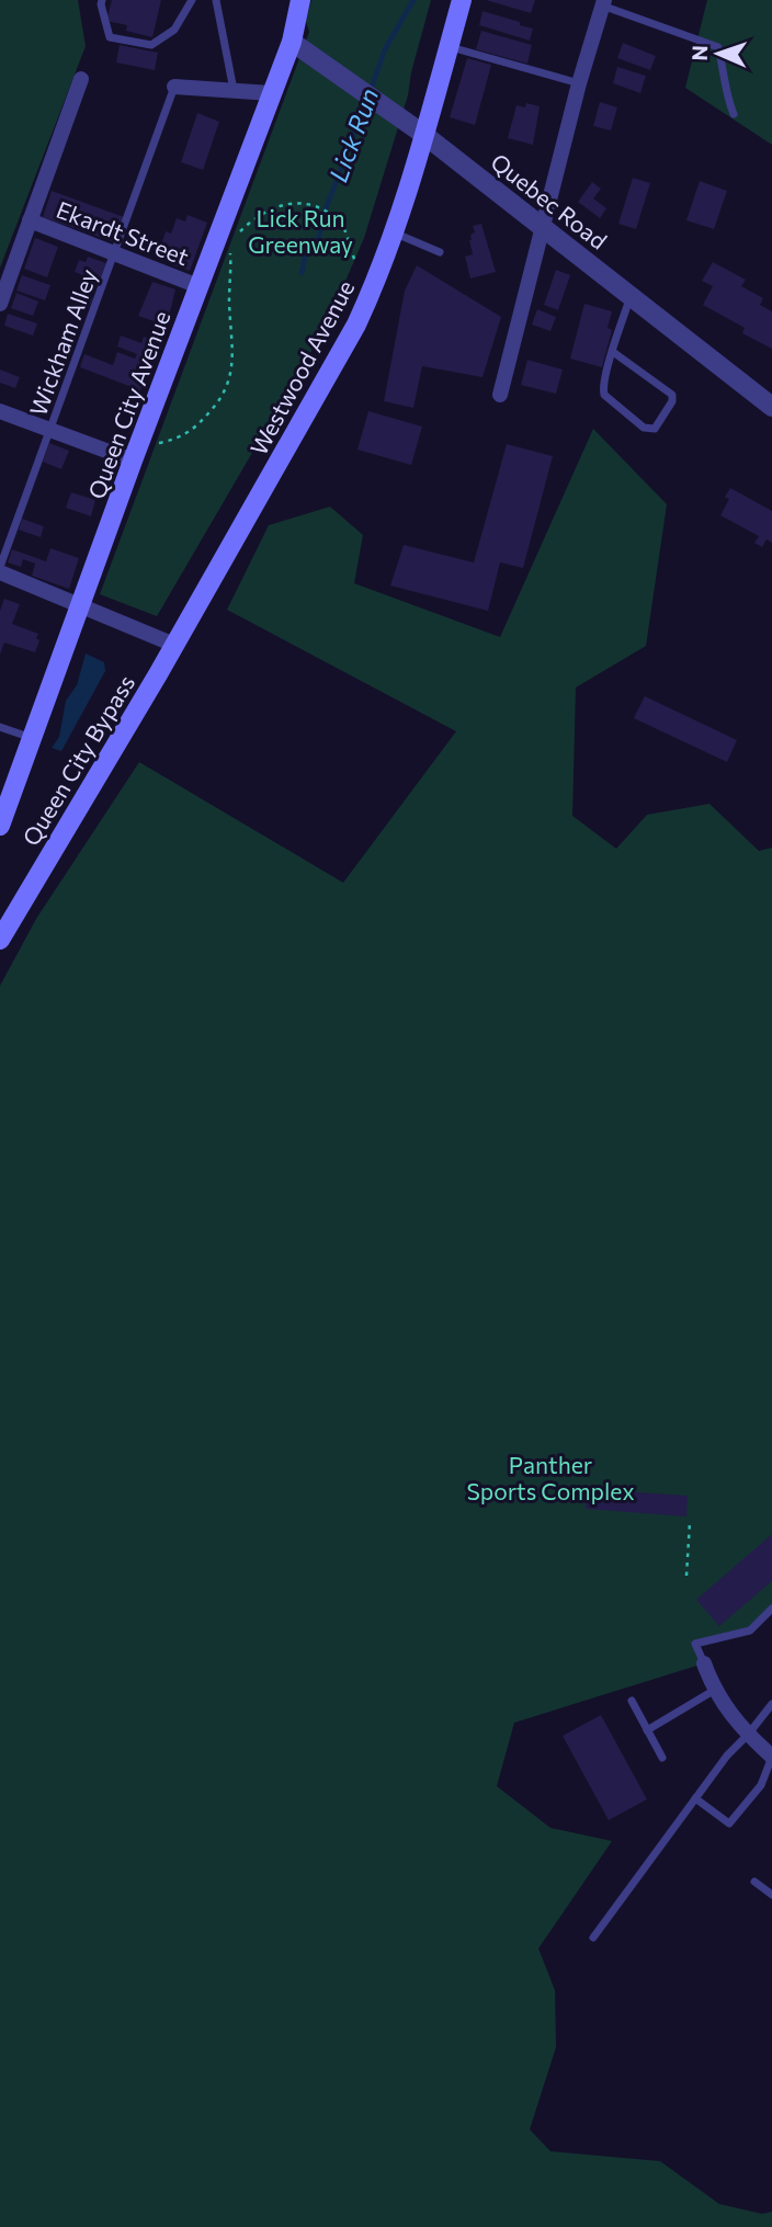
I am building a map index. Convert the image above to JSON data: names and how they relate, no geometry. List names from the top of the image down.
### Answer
{
  "streets": {
    "main road": ["Westwood Avenue", "Queen City Avenue", "Queen City Bypass"],
    "street": ["Quebec Road", "Ekardt Street"],
    "lane": ["Wickham Alley"]
  },
  "crossings": [
    ["Quebec Road", "Westwood Avenue"],
    ["Quebec Road", "Queen City Avenue"],
    ["Ekardt Street", "Wickham Alley"],
    ["Ekardt Street", "Queen City Avenue"],
    ["Westwood Avenue", "Queen City Bypass"]
  ],
  "water": ["Lick Run"],
  "parks": ["Lick Run Greenway", "Panther Sports Complex"],
  "north": "left"
}
